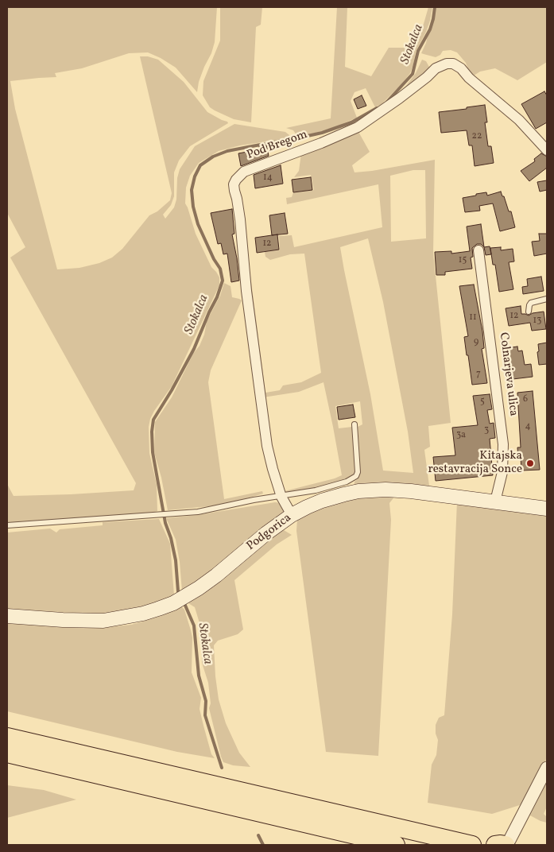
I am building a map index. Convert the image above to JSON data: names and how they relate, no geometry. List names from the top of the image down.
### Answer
{
  "streets": {
    "main road": ["Podgorica"],
    "street": ["Pod Bregom", "Colnarjeva ulica"]
  },
  "crossings": [
    ["Colnarjeva ulica", "Podgorica"]
  ],
  "water": ["Stokalca"],
  "places": ["Kitajska restavracija Sonce"],
  "house_numbers": [
    "22",
    "14",
    "12",
    "15",
    "12",
    "11",
    "13",
    "9",
    "7",
    "6",
    "5",
    "4",
    "3",
    "3a"
  ]
}
